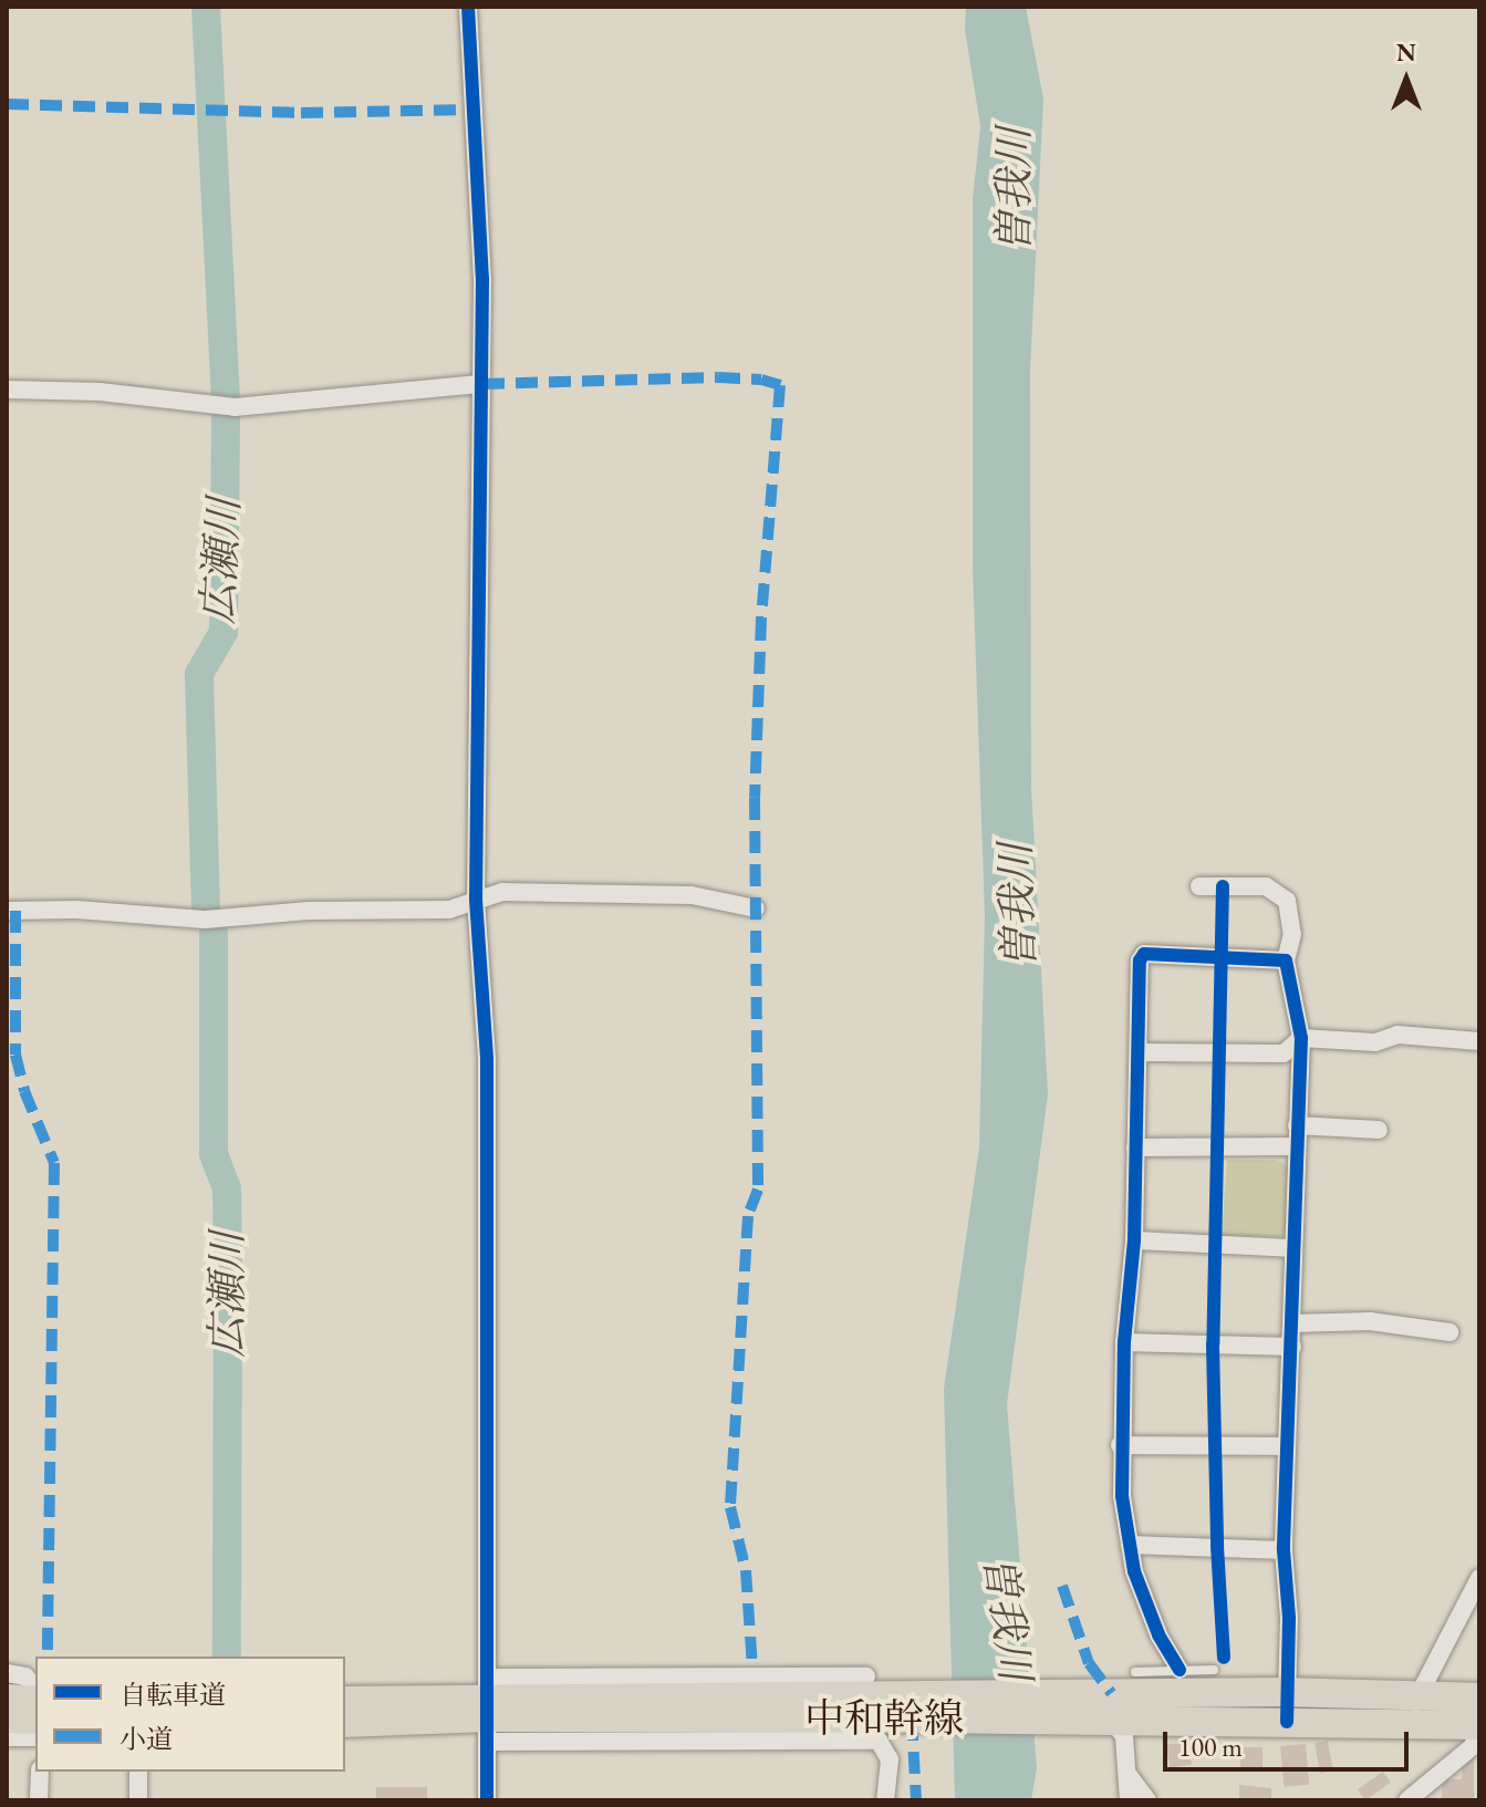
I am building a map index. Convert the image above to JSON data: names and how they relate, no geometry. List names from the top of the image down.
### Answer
{
  "streets": {
    "main road": ["中和幹線"]
  },
  "water": ["曽我川", "広瀬川"],
  "legend": ["自転車道", "小道"],
  "scale_bar": "100 m",
  "north": "top"
}
